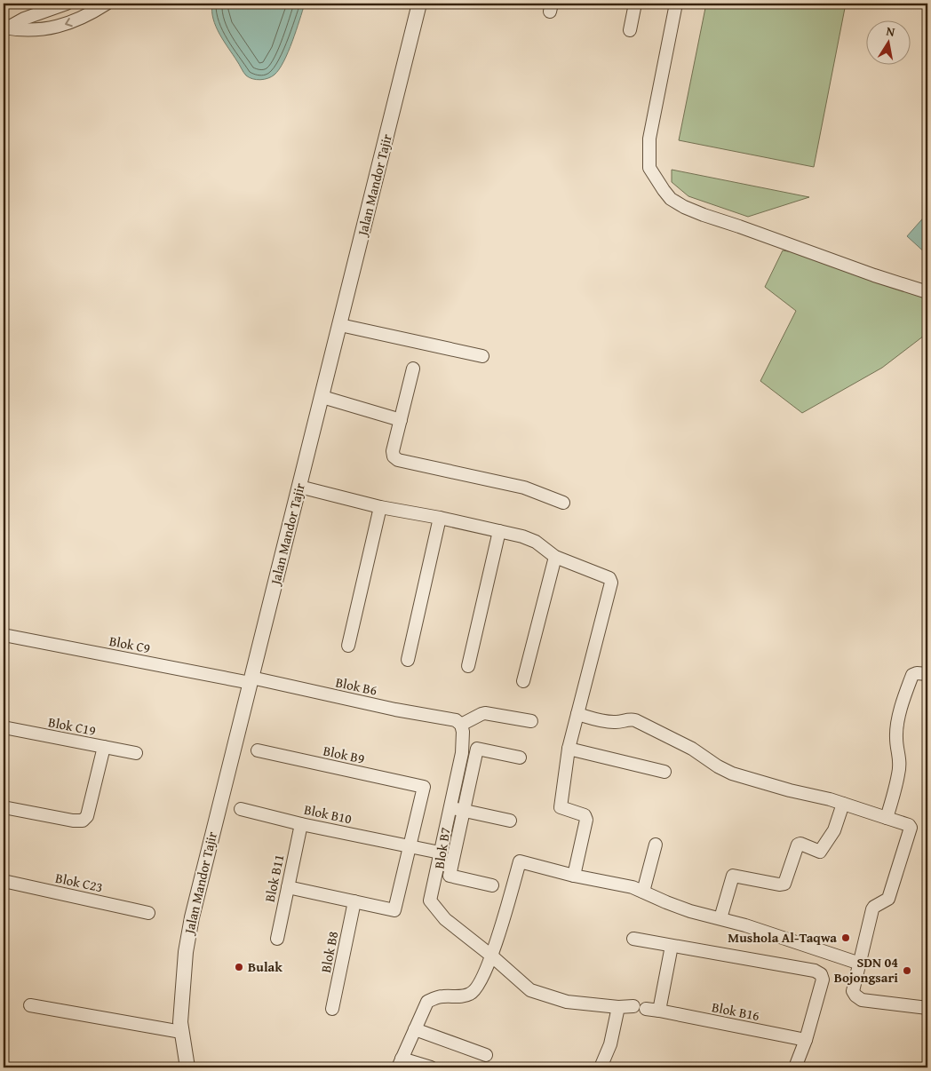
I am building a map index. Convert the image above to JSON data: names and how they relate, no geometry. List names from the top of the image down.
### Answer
{
  "streets": {
    "street": [
      "Jalan Mandor Tajir",
      "Blok C9",
      "Blok B6",
      "Blok C19",
      "Blok B9",
      "Blok B10",
      "Blok B7",
      "Blok B11",
      "Blok C23",
      "Blok B8",
      "Blok B16"
    ]
  },
  "crossings": [
    ["Jalan Mandor Tajir", "Blok C9"],
    ["Jalan Mandor Tajir", "Blok B6"],
    ["Blok C9", "Blok B6"],
    ["Blok B9", "Blok B10"],
    ["Blok B10", "Blok B11"]
  ],
  "places": ["Mushola Al-Taqwa", "Bulak", "SDN 04 Bojongsari"],
  "north": "top"
}
